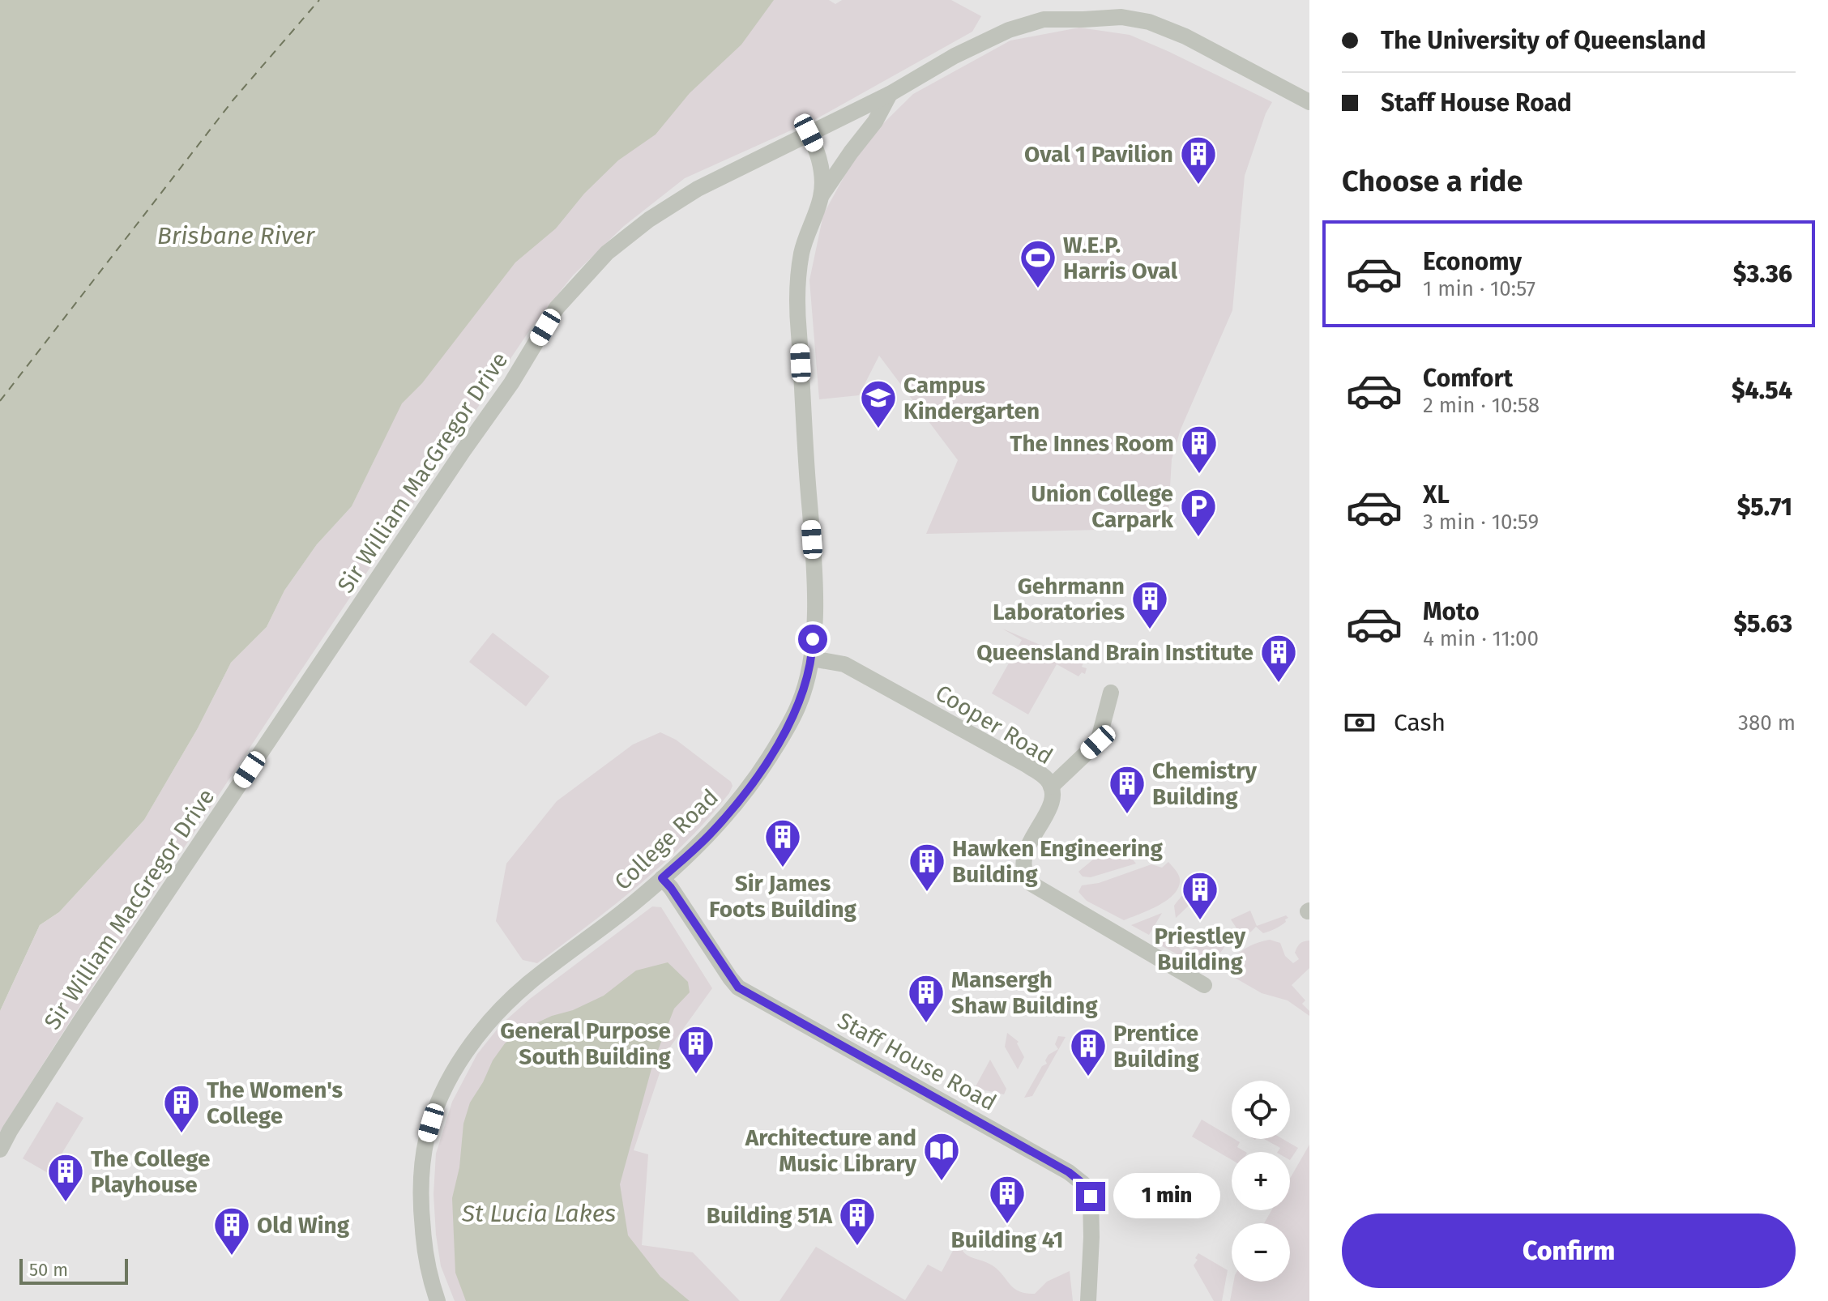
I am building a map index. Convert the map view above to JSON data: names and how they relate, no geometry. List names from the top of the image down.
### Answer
{
  "streets": {
    "street": [
      "Sir William MacGregor Drive",
      "Cooper Road",
      "College Road",
      "Staff House Road"
    ]
  },
  "crossings": [
    ["Sir William MacGregor Drive", "College Road"],
    ["Cooper Road", "College Road"],
    ["College Road", "Staff House Road"]
  ],
  "water": ["Brisbane River", "St Lucia Lakes"],
  "places": {
    "building": [
      "Oval 1 Pavilion",
      "The Innes Room",
      "Gehrmann Laboratories",
      "Queensland Brain Institute",
      "Chemistry Building",
      "Sir James Foots Building",
      "Hawken Engineering Building",
      "Priestley Building",
      "Mansergh Shaw Building",
      "General Purpose South Building",
      "Prentice Building",
      "The Women's College",
      "The College Playhouse",
      "Building 41",
      "Building 51A",
      "Old Wing"
    ],
    "sports": ["W.E.P. Harris Oval"],
    "school or university": ["Campus Kindergarten"],
    "parking": ["Union College Carpark"],
    "library": ["Architecture and Music Library"]
  },
  "scale_bar": "50 m",
  "page": {
    "banner": ["The University of Queensland", "Staff House Road"],
    "heading": "Choose a ride",
    "list": [
      {
        "name": "Economy",
        "note": "1 min · 10:57",
        "value": "$3.36"
      },
      {
        "name": "Comfort",
        "note": "2 min · 10:58",
        "value": "$4.54"
      },
      {
        "name": "XL",
        "note": "3 min · 10:59",
        "value": "$5.71"
      },
      {
        "name": "Moto",
        "note": "4 min · 11:00",
        "value": "$5.63"
      }
    ],
    "pay": ["Cash", "380 m"],
    "map_buttons": ["+", "−"],
    "bubble": "1 min",
    "buttons": "Confirm",
    "scale": "50 m"
  }
}
